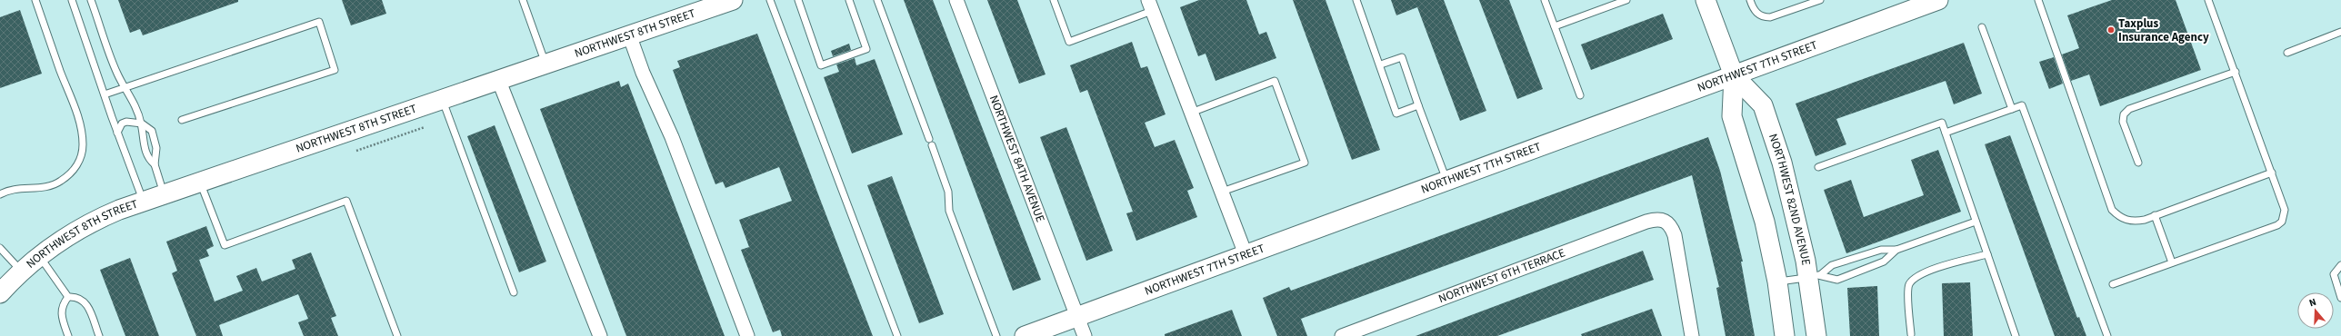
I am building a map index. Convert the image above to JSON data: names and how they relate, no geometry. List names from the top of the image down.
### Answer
{
  "streets": {
    "street": [
      "NORTHWEST 8TH STREET",
      "NORTHWEST 7TH STREET",
      "NORTHWEST 84TH AVENUE",
      "NORTHWEST 82ND AVENUE",
      "NORTHWEST 6TH TERRACE"
    ]
  },
  "crossings": [
    ["NORTHWEST 7TH STREET", "NORTHWEST 84TH AVENUE"],
    ["NORTHWEST 7TH STREET", "NORTHWEST 82ND AVENUE"]
  ],
  "places": ["Taxplus Insurance Agency"],
  "north": "top"
}
